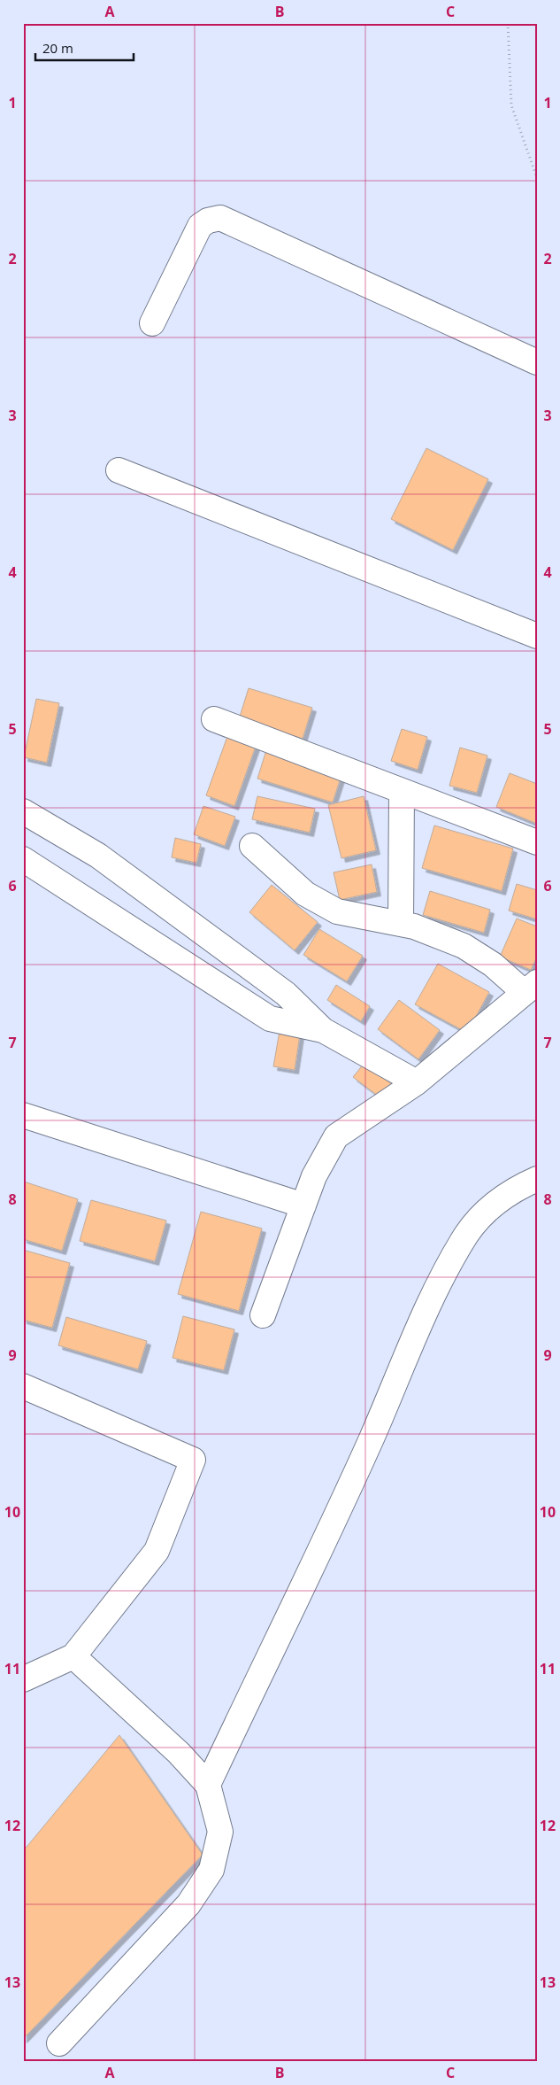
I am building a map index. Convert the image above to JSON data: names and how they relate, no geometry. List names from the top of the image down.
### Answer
{
  "scale_bar": "20 m",
  "grid": {
    "columns": ["A", "B", "C"],
    "rows": [
      "1",
      "2",
      "3",
      "4",
      "5",
      "6",
      "7",
      "8",
      "9",
      "10",
      "11",
      "12",
      "13"
    ]
  }
}
